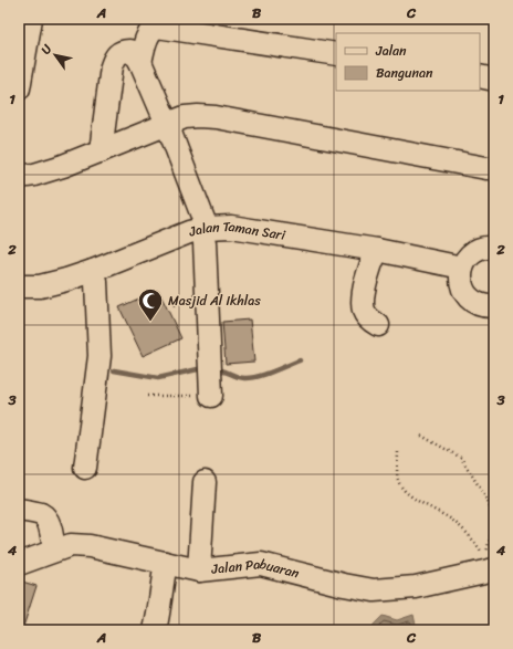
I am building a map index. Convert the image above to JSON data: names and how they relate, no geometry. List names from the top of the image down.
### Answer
{
  "streets": {
    "street": ["Jalan Taman Sari", "Jalan Pabuaran"]
  },
  "places": {
    "mosque": ["Masjid Al Ikhlas"]
  },
  "legend": ["Jalan", "Bangunan"],
  "north": "top left",
  "grid": {
    "columns": ["A", "B", "C"],
    "rows": [
      "1",
      "2",
      "3",
      "4"
    ]
  }
}
